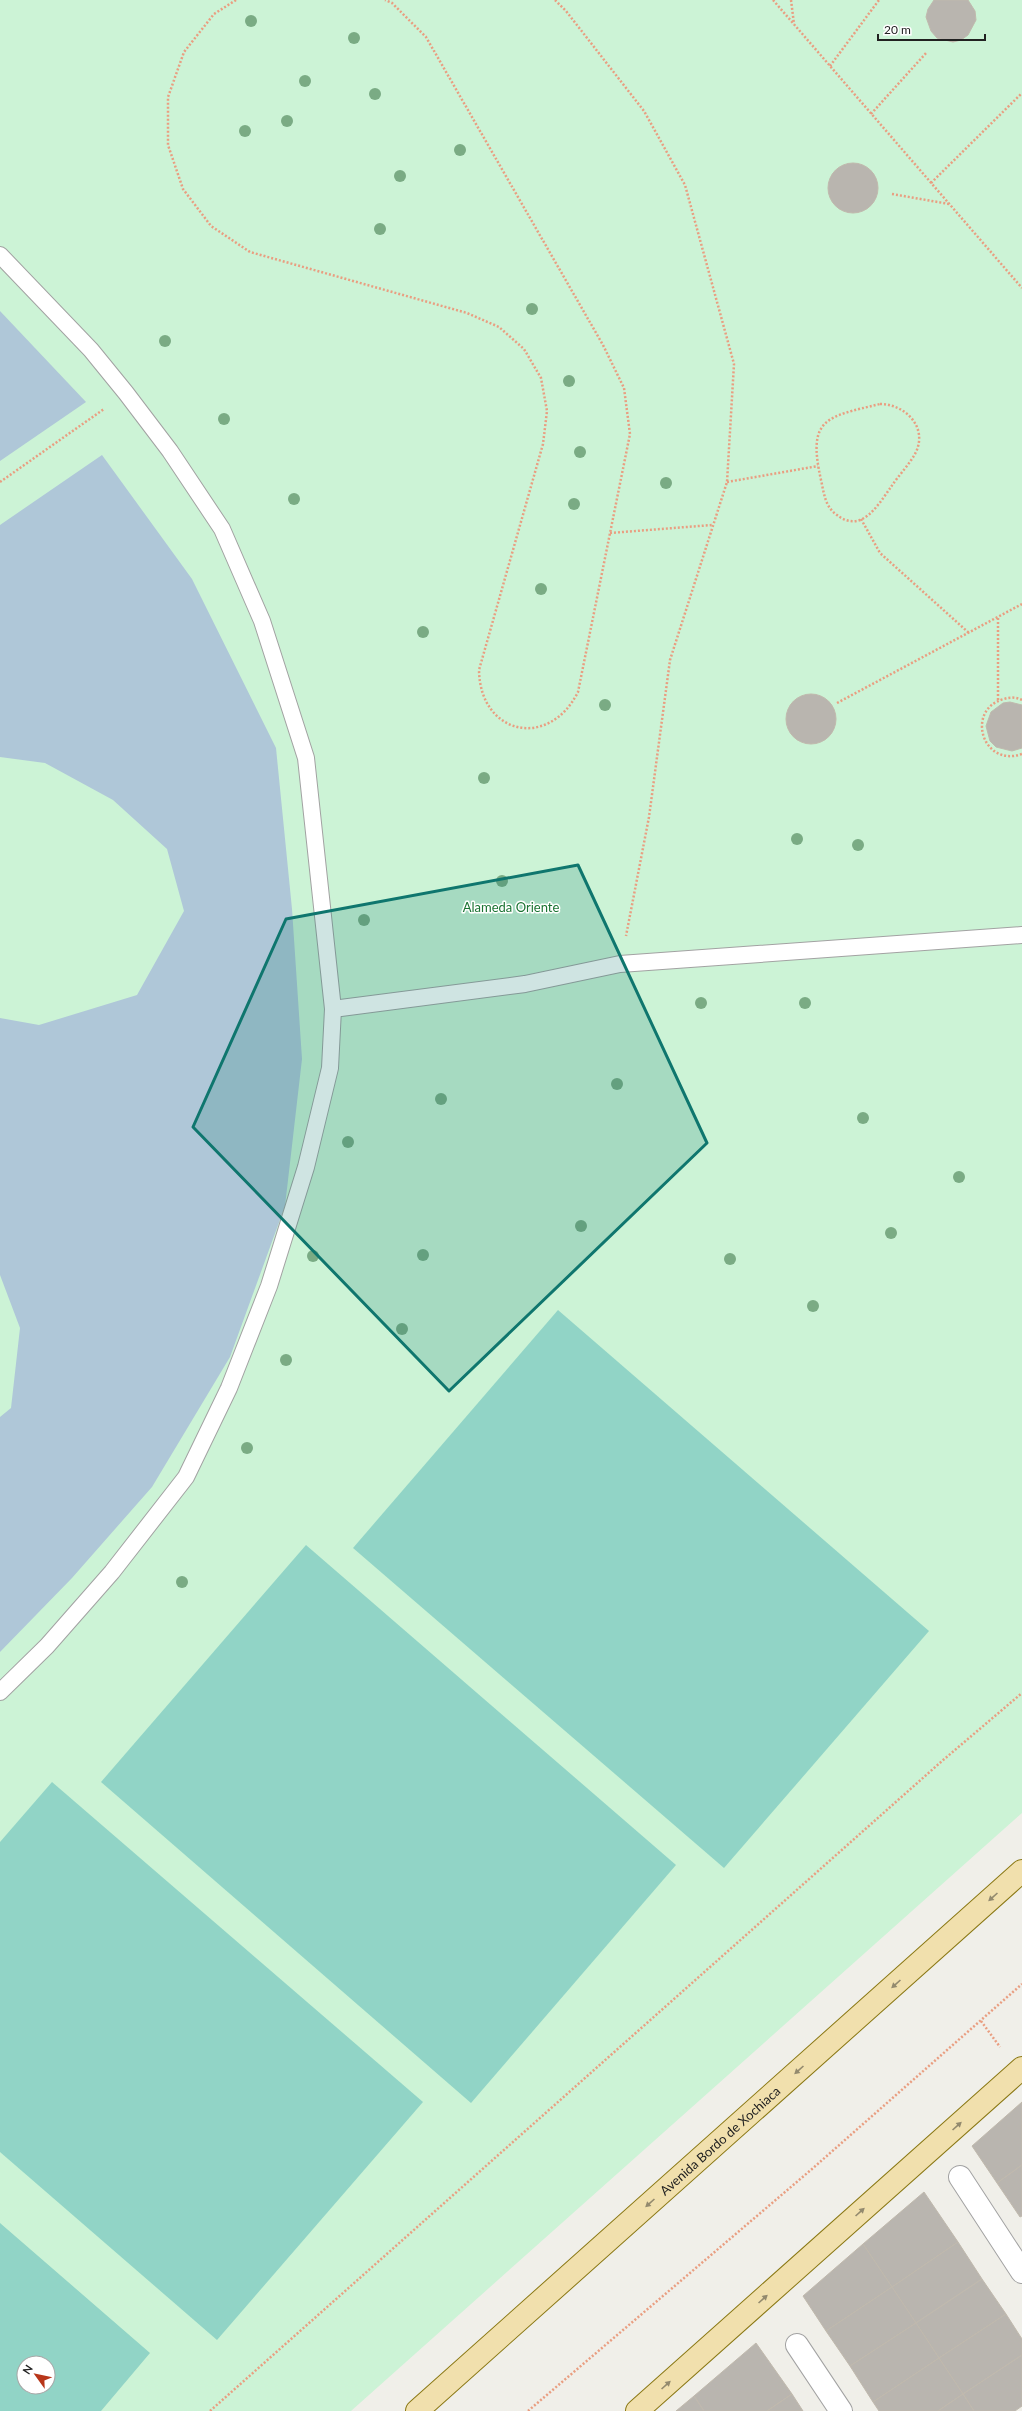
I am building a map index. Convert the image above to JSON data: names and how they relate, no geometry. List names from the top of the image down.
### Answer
{
  "streets": {
    "main road": ["Avenida Bordo de Xochiaca"]
  },
  "parks": ["Alameda Oriente"],
  "scale_bar": "20 m",
  "north": "top left"
}
